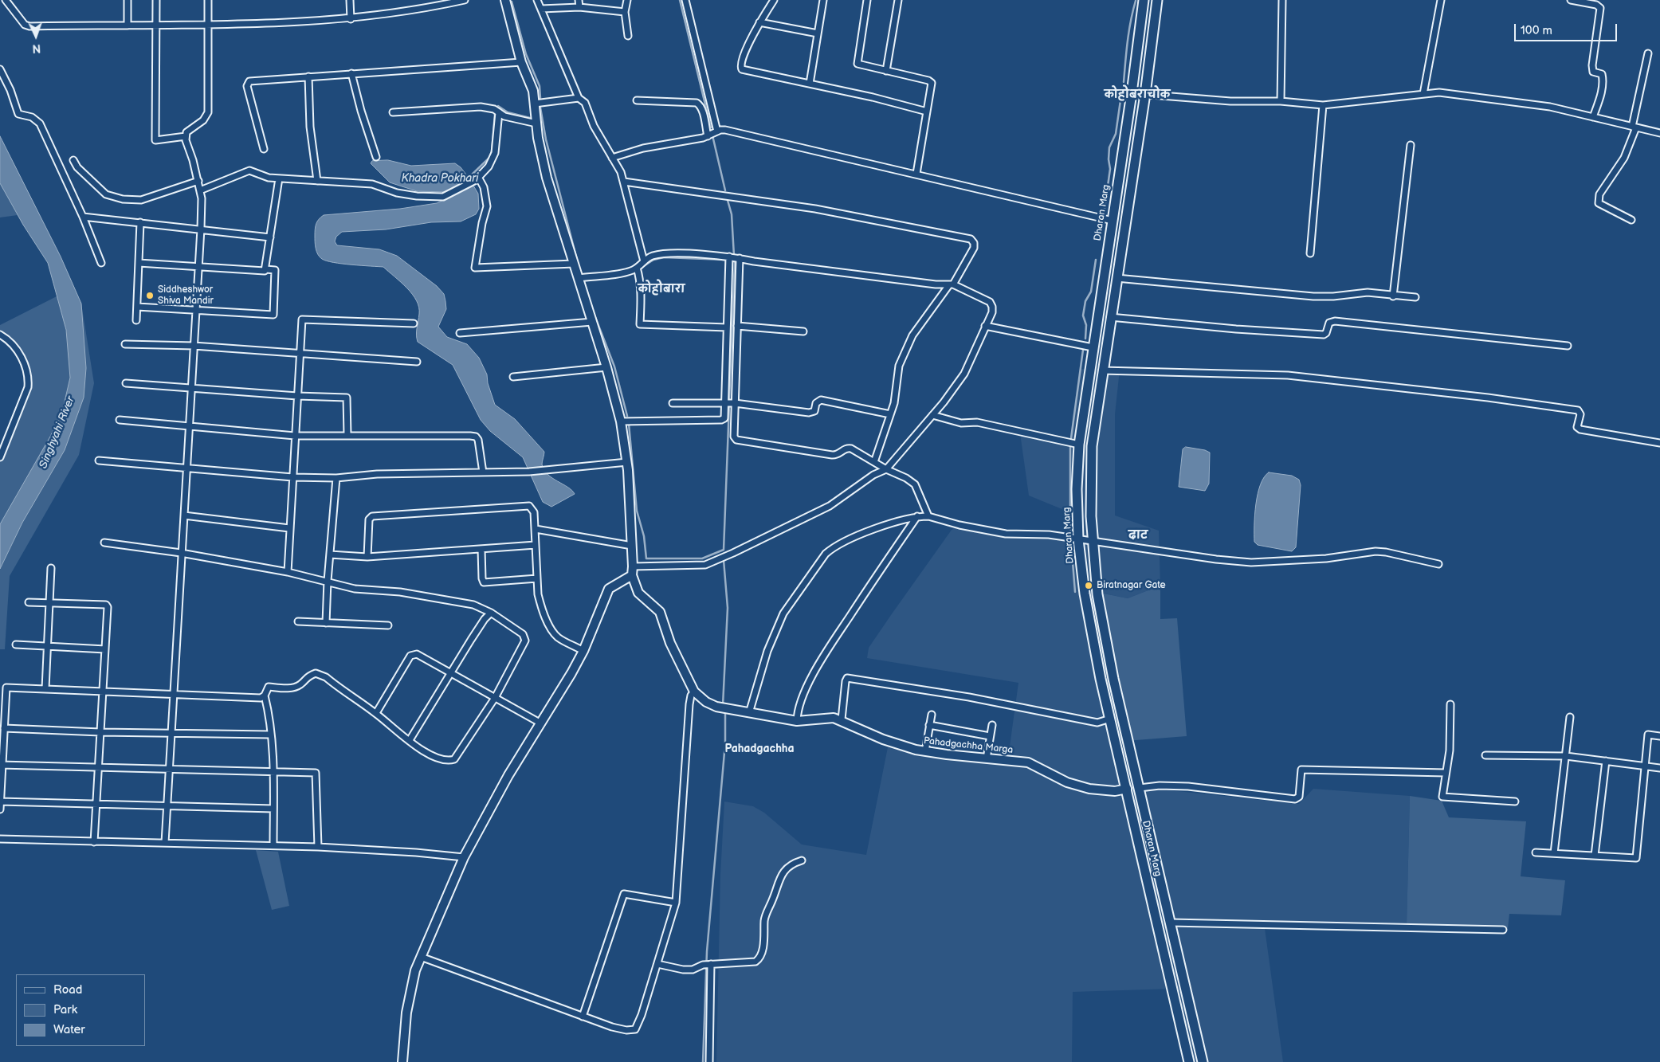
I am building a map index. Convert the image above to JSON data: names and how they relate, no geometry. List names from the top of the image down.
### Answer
{
  "streets": {
    "main road": ["Dharan Marg"],
    "street": ["Pahadgachha Marga"]
  },
  "crossings": [
    ["Dharan Marg", "Pahadgachha Marga"]
  ],
  "districts": [
    "कोहोबराचोक",
    "कोहोबारा",
    "ढाट",
    "Pahadgachha"
  ],
  "water": ["Khadra Pokhari", "Singhyahi River"],
  "places": ["Siddheshwor Shiva Mandir", "Biratnagar Gate"],
  "legend": ["Road", "Park", "Water"],
  "scale_bar": "100 m",
  "north": "bottom"
}
